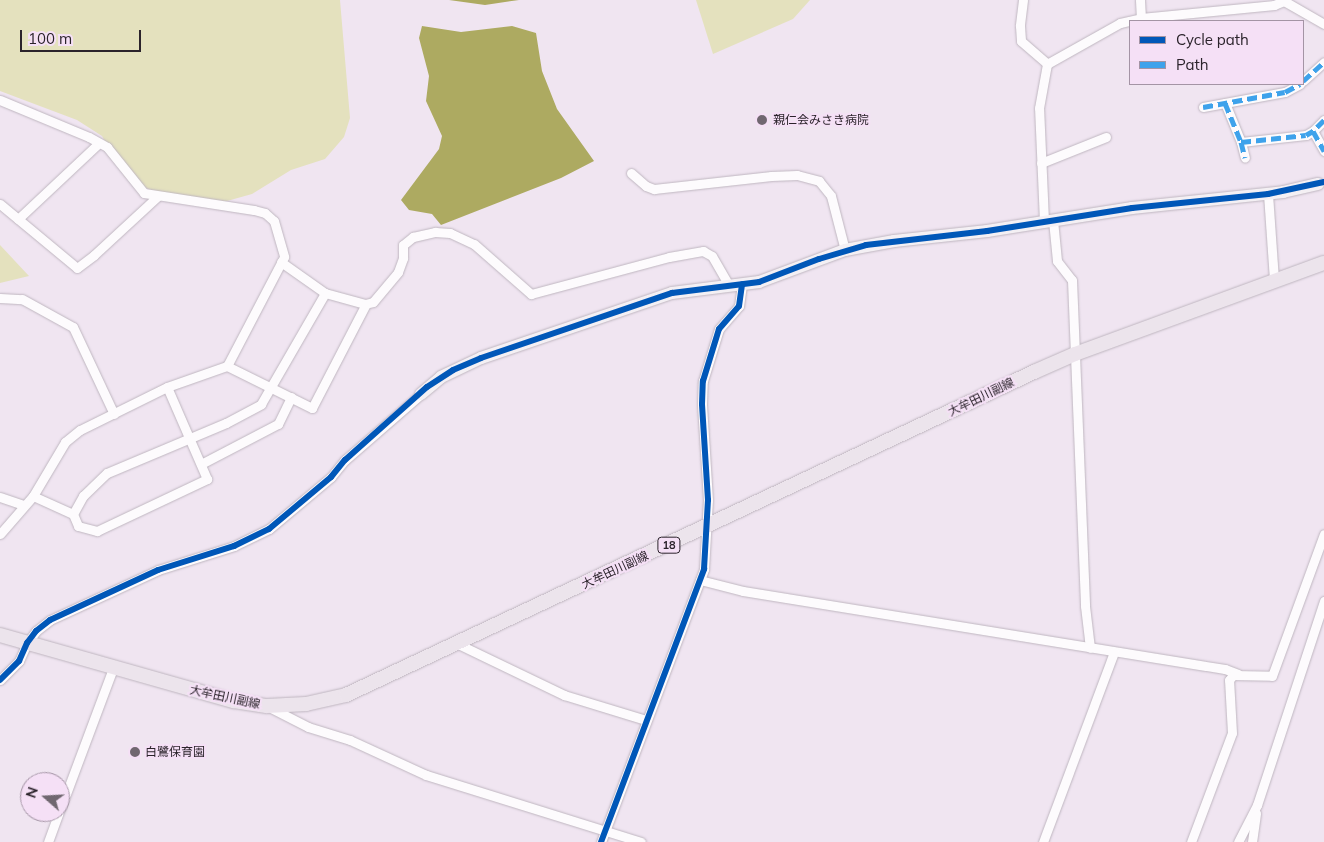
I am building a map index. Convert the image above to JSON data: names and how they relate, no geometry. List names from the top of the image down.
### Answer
{
  "streets": {
    "main road": ["大牟田川副線", "18"]
  },
  "places": ["親仁会みさき病院", "白鷺保育園"],
  "legend": ["Cycle path", "Path"],
  "scale_bar": "100 m",
  "north": "left"
}
